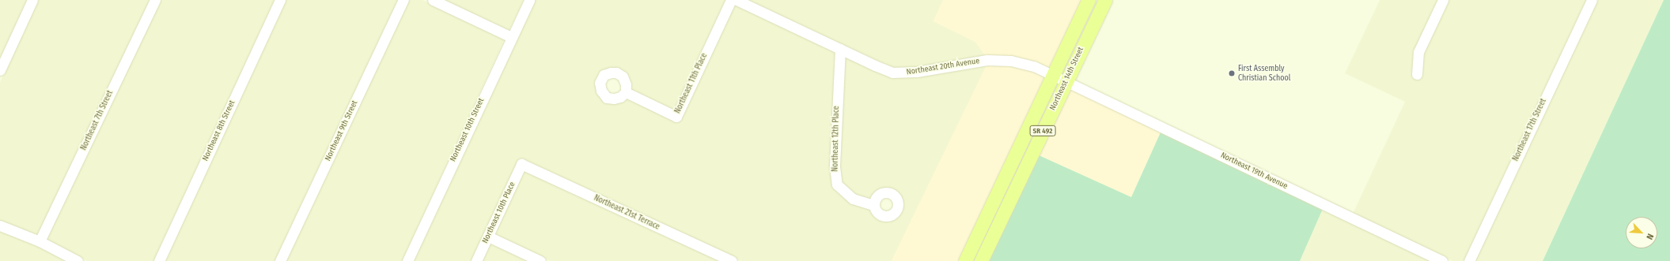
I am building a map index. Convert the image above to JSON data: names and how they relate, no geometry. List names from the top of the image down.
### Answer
{
  "streets": {
    "main road": ["Northeast 14th Street", "SR 492"],
    "street": [
      "Northeast 20th Avenue",
      "Northeast 11th Place",
      "Northeast 7th Street",
      "Northeast 10th Street",
      "Northeast 17th Street",
      "Northeast 8th Street",
      "Northeast 9th Street",
      "Northeast 12th Place",
      "Northeast 19th Avenue",
      "Northeast 10th Place",
      "Northeast 21st Terrace"
    ]
  },
  "crossings": [
    ["Northeast 20th Avenue", "Northeast 14th Street"],
    ["Northeast 20th Avenue", "Northeast 12th Place"],
    ["Northeast 20th Avenue", "Northeast 19th Avenue"],
    ["Northeast 14th Street", "Northeast 19th Avenue"],
    ["Northeast 10th Place", "Northeast 21st Terrace"]
  ],
  "places": ["First Assembly Christian School"],
  "north": "bottom right"
}
